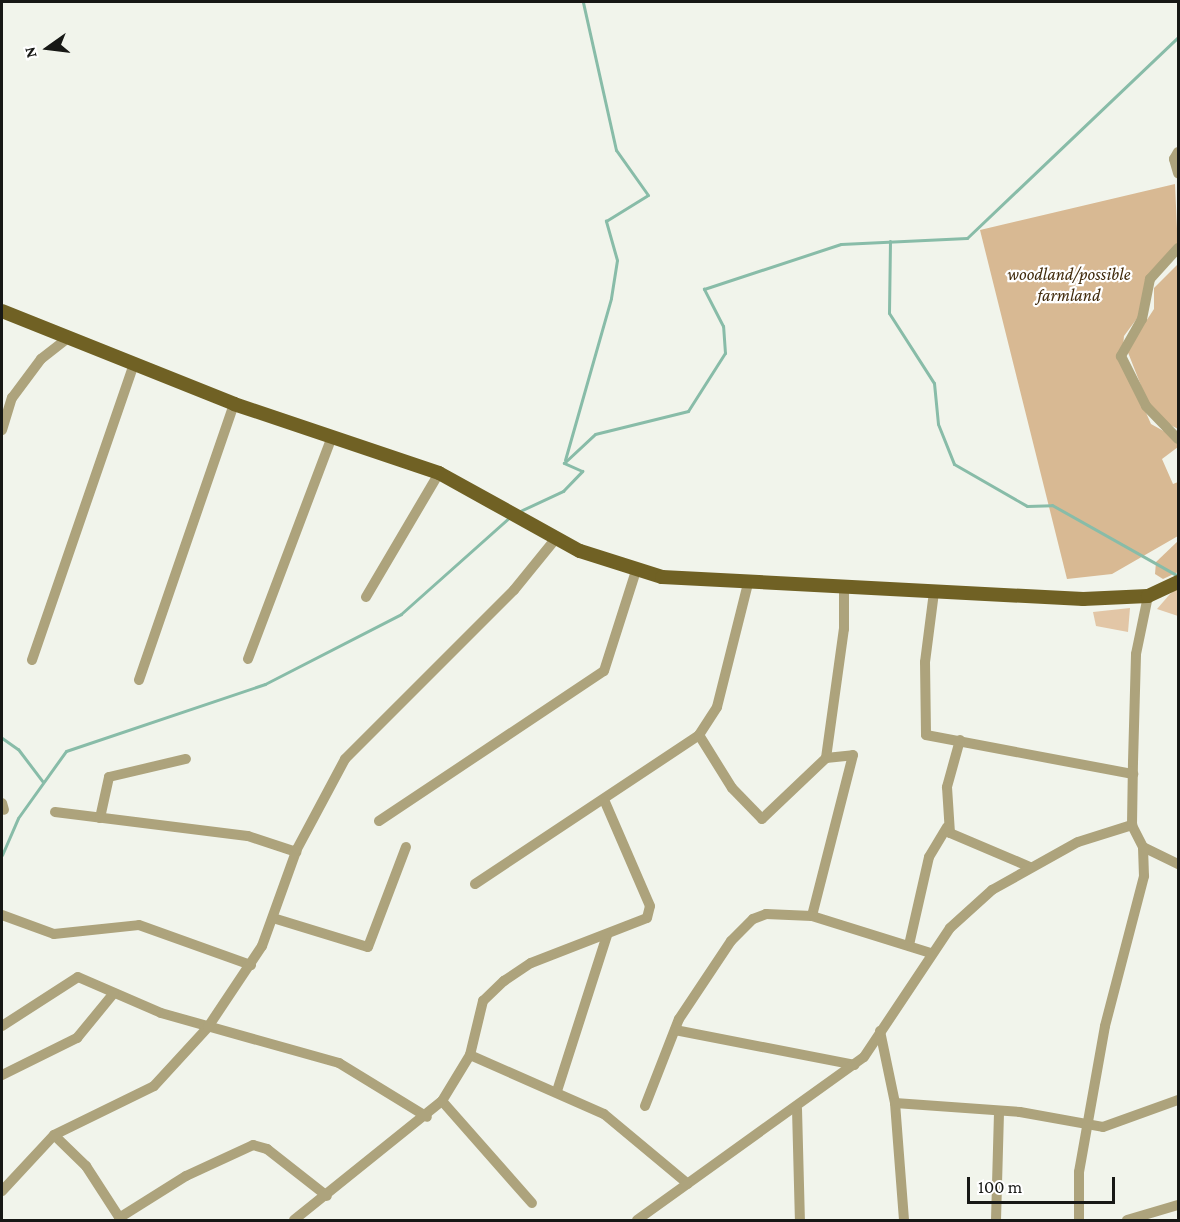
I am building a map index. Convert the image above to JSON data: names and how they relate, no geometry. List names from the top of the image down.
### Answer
{
  "parks": ["woodland/possible farmland"],
  "scale_bar": "100 m",
  "north": "left"
}
